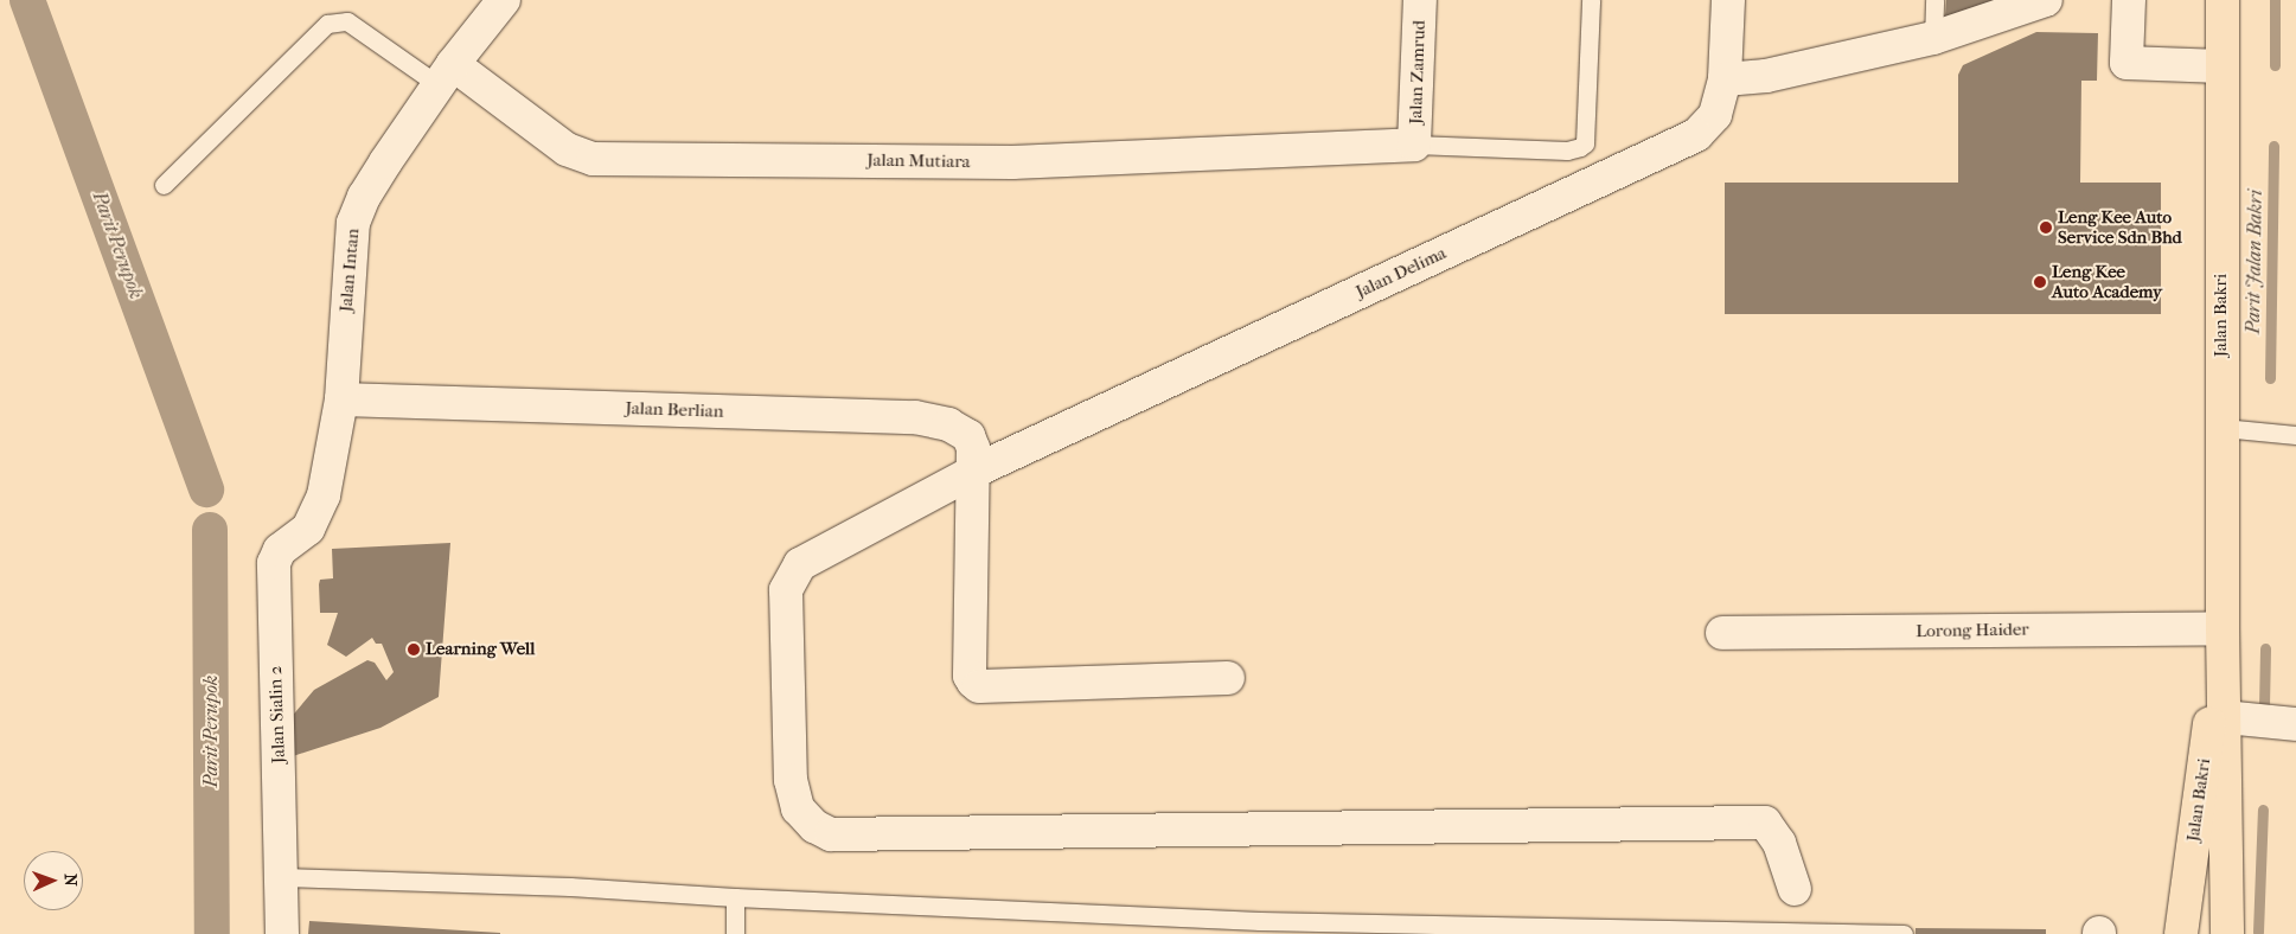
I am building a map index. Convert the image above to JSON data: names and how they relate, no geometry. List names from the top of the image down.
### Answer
{
  "streets": {
    "main road": ["Jalan Bakri"],
    "street": [
      "Jalan Zamrud",
      "Jalan Mutiara",
      "Jalan Intan",
      "Jalan Delima",
      "Jalan Berlian",
      "Lorong Haider",
      "Jalan Sialin 2"
    ]
  },
  "crossings": [
    ["Jalan Zamrud", "Jalan Mutiara"],
    ["Jalan Mutiara", "Jalan Intan"],
    ["Jalan Intan", "Jalan Berlian"],
    ["Jalan Intan", "Jalan Sialin 2"],
    ["Jalan Delima", "Jalan Berlian"],
    ["Jalan Bakri", "Lorong Haider"]
  ],
  "water": ["Parit Perupok", "Parit Jalan Bakri"],
  "places": ["Leng Kee Auto Service Sdn Bhd", "Leng Kee Auto Academy", "Learning Well"],
  "north": "right"
}
